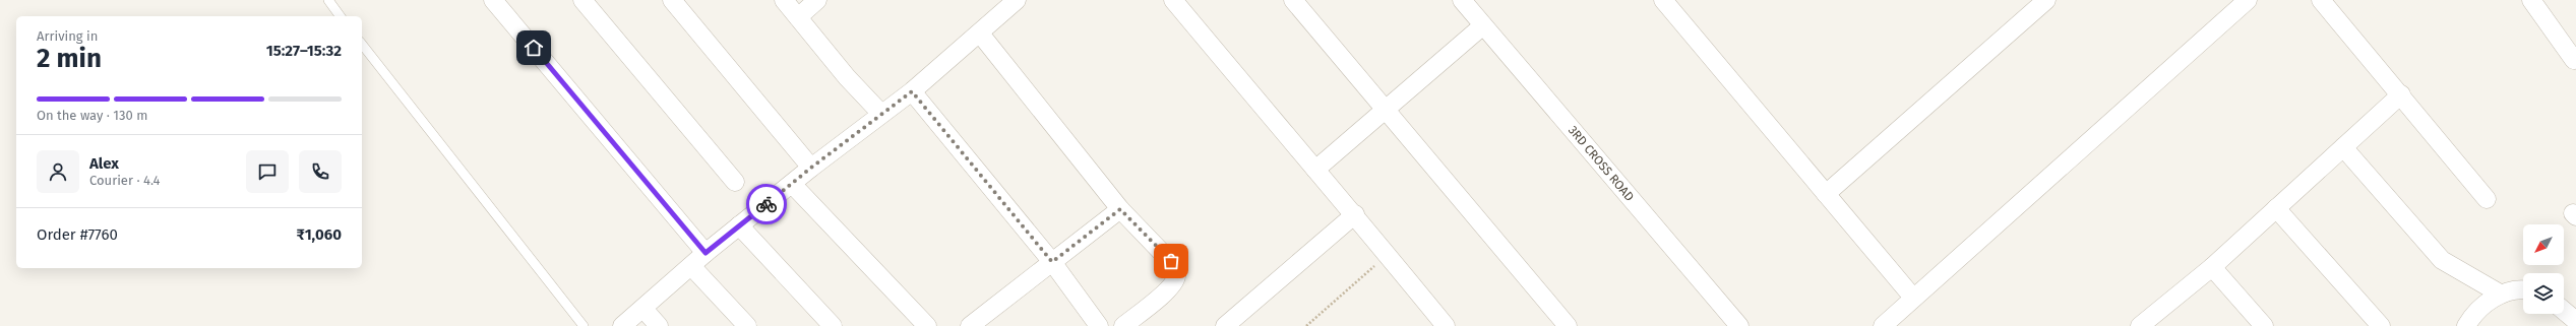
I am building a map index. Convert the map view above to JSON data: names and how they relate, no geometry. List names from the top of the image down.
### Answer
{
  "streets": {
    "street": ["3RD CROSS ROAD"]
  },
  "north": "bottom left",
  "page": {
    "heading": ["2 min", "Arriving in", "15:27–15:32"],
    "panel": [
      "Alex",
      "Courier · 4.4",
      "Order #7760",
      "₹1,060"
    ],
    "bar": "On the way · 130 m"
  }
}
